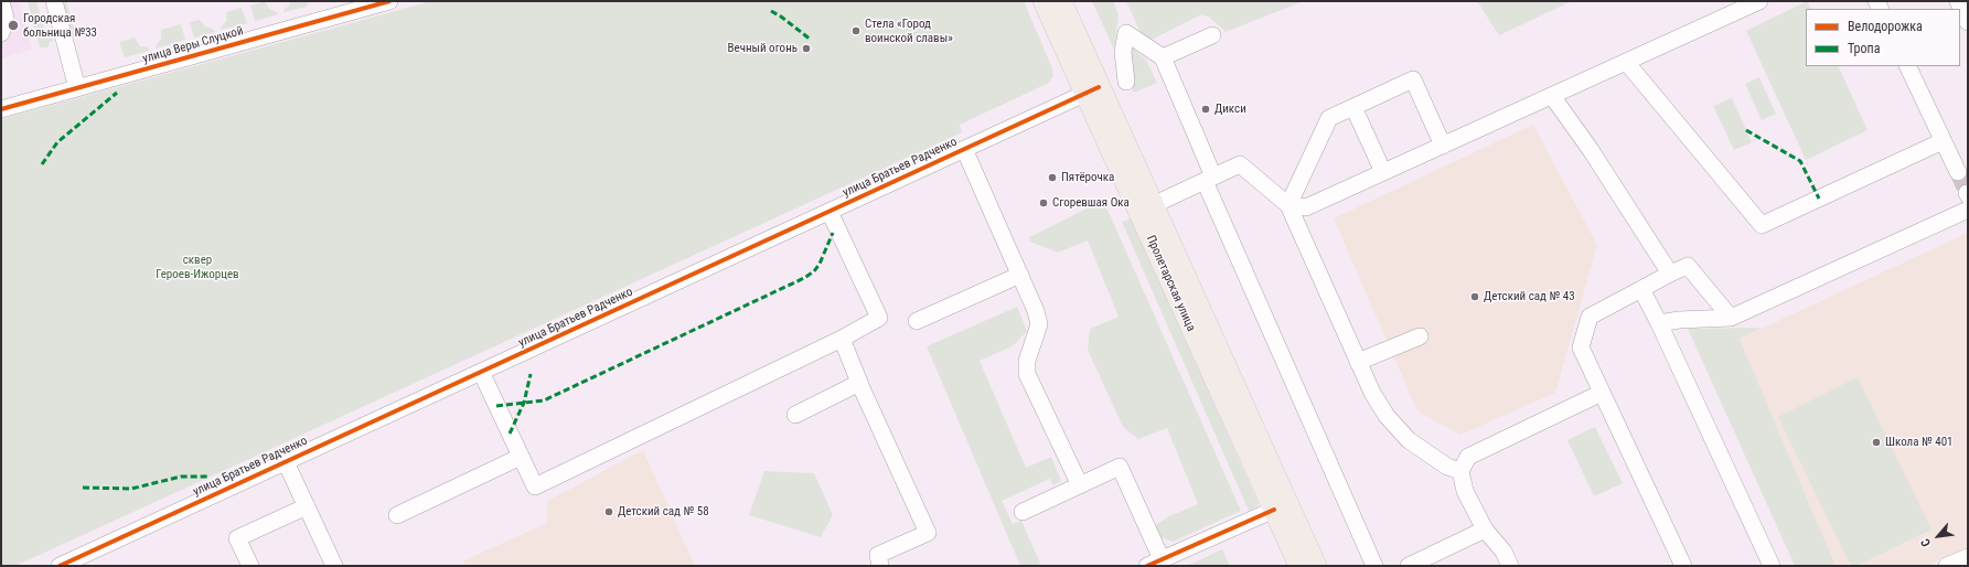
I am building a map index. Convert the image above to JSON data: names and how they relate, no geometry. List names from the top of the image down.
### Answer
{
  "streets": {
    "main road": ["Пролетарская улица"],
    "street": ["улица Веры Слуцкой", "улица Братьев Радченко"]
  },
  "crossings": [
    ["улица Братьев Радченко", "Пролетарская улица"]
  ],
  "parks": ["сквер Героев-Ижорцев"],
  "places": [
    "Городская больница №33",
    "Стела «Город воинской славы»",
    "Вечный огонь",
    "Дикси",
    "Пятёрочка",
    "Сгоревшая Ока",
    "Детский сад № 43",
    "Школа № 401",
    "Детский сад № 58"
  ],
  "legend": ["Велодорожка", "Тропа"],
  "north": "bottom left"
}
